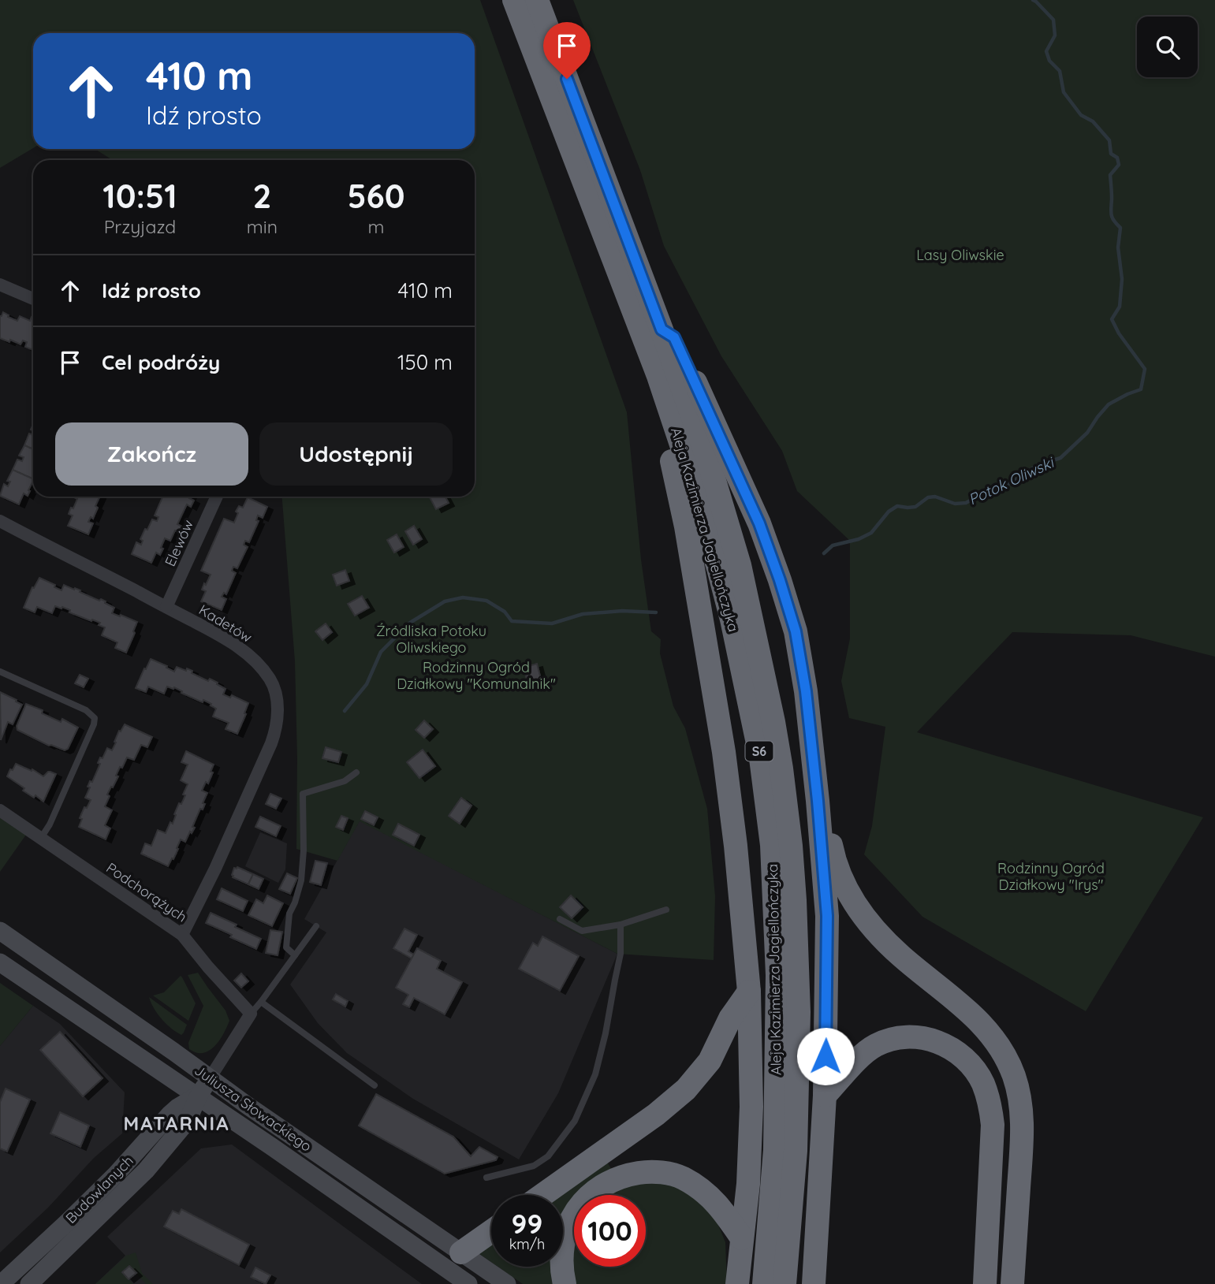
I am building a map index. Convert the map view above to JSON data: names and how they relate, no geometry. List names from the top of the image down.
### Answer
{
  "streets": {
    "highway": ["Aleja Kazimierza Jagiellończyka", "S6"],
    "main road": ["Juliusza Słowackiego", "Budowlanych"],
    "street": ["Elewów", "Kadetów", "Podchorążych"]
  },
  "crossings": [
    ["Elewów", "Kadetów"],
    ["Kadetów", "Podchorążych"],
    ["Juliusza Słowackiego", "Budowlanych"]
  ],
  "districts": ["MATARNIA"],
  "water": ["Potok Oliwski"],
  "parks": [
    "Lasy Oliwskie",
    "Źródliska Potoku Oliwskiego",
    "Rodzinny Ogród Działkowy \"Komunalnik\"",
    "Rodzinny Ogród Działkowy \"Irys\""
  ],
  "page": {
    "turn": ["410 m", "Idź prosto"],
    "eta": [
      "10:51",
      "Przyjazd",
      "2",
      "min",
      "560",
      "m"
    ],
    "list": [
      {
        "name": "Idź prosto",
        "value": "410 m"
      },
      {
        "name": "Cel podróży",
        "value": "150 m"
      }
    ],
    "buttons": ["Zakończ", "Udostępnij"],
    "speed": "99 km/h",
    "limit": "100"
  }
}
